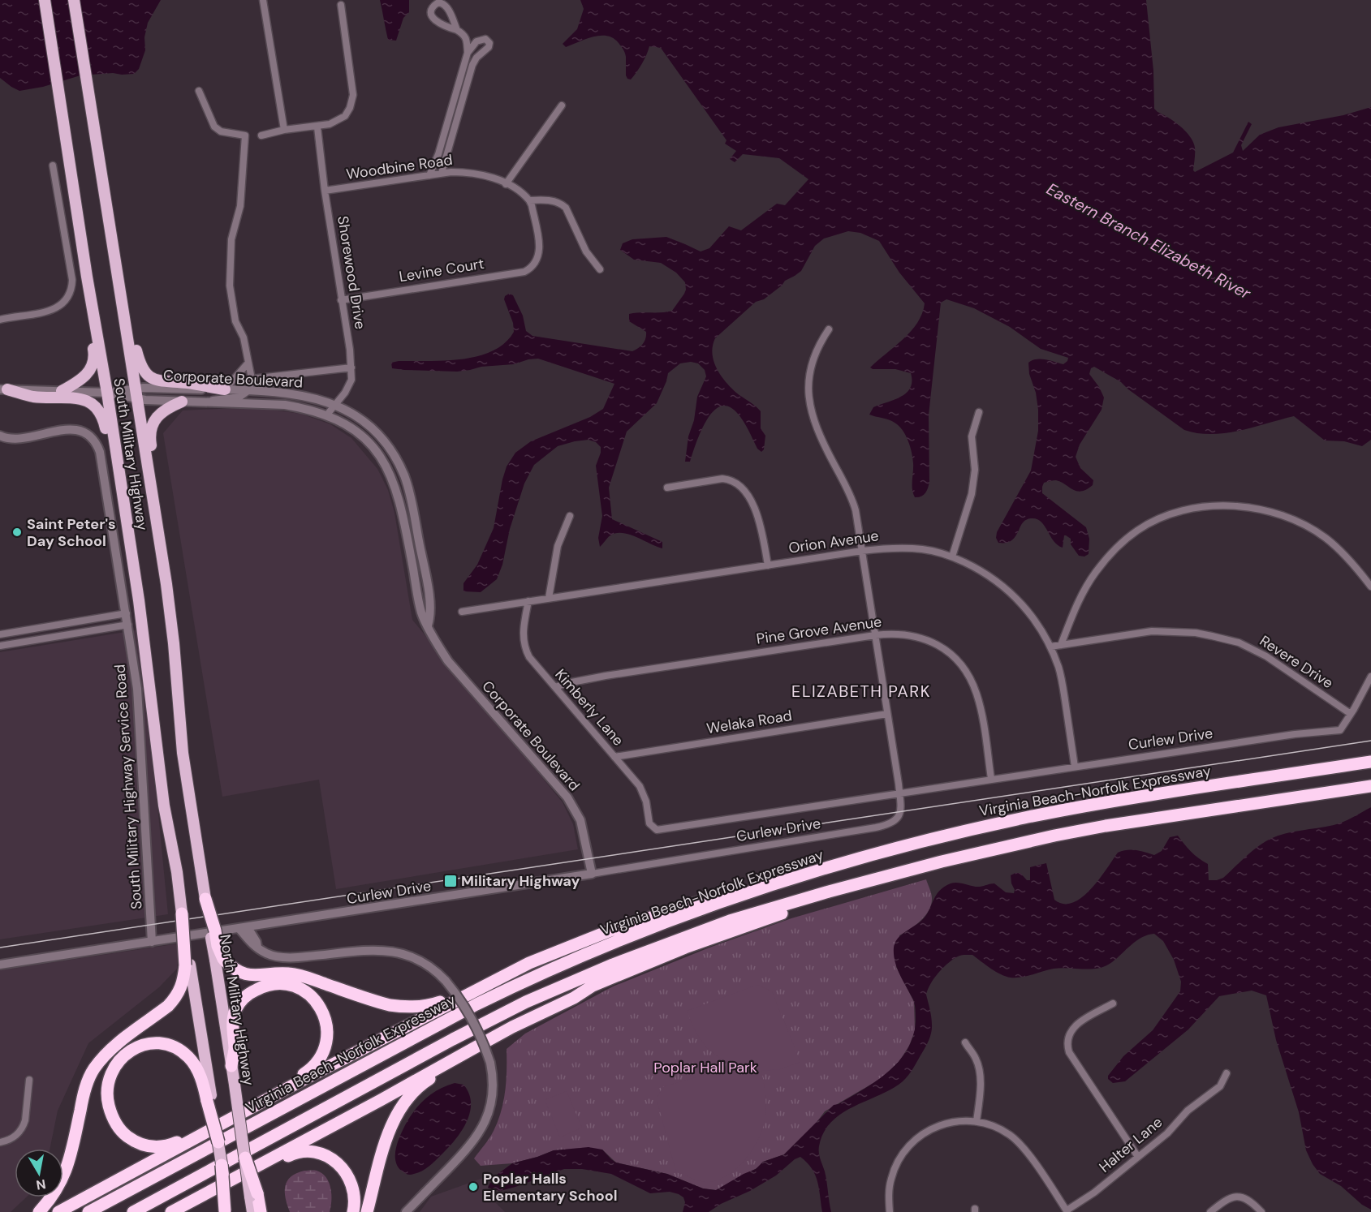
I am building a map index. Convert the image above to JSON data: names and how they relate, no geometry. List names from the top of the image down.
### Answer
{
  "streets": {
    "highway": ["Virginia Beach-Norfolk Expressway"],
    "main road": ["South Military Highway", "North Military Highway"],
    "street": [
      "Woodbine Road",
      "Levine Court",
      "Shorewood Drive",
      "Corporate Boulevard",
      "Orion Avenue",
      "Pine Grove Avenue",
      "Revere Drive",
      "Kimberly Lane",
      "Welaka Road",
      "Curlew Drive",
      "South Military Highway Service Road",
      "Halter Lane"
    ]
  },
  "crossings": [
    ["Woodbine Road", "Levine Court"],
    ["Woodbine Road", "Shorewood Drive"],
    ["Levine Court", "Shorewood Drive"],
    ["Shorewood Drive", "Corporate Boulevard"],
    ["Corporate Boulevard", "South Military Highway"],
    ["Corporate Boulevard", "Curlew Drive"],
    ["Orion Avenue", "Revere Drive"],
    ["Orion Avenue", "Kimberly Lane"],
    ["Orion Avenue", "Curlew Drive"],
    ["Pine Grove Avenue", "Kimberly Lane"],
    ["Pine Grove Avenue", "Curlew Drive"],
    ["Revere Drive", "Curlew Drive"],
    ["Kimberly Lane", "Welaka Road"],
    ["Kimberly Lane", "Curlew Drive"],
    ["Curlew Drive", "South Military Highway Service Road"]
  ],
  "districts": ["ELIZABETH PARK"],
  "water": ["Eastern Branch Elizabeth River"],
  "parks": ["Poplar Hall Park"],
  "places": {
    "other": ["Saint Peter's Day School", "Poplar Halls Elementary School"],
    "transit": ["Military Highway"]
  },
  "north": "bottom"
}
